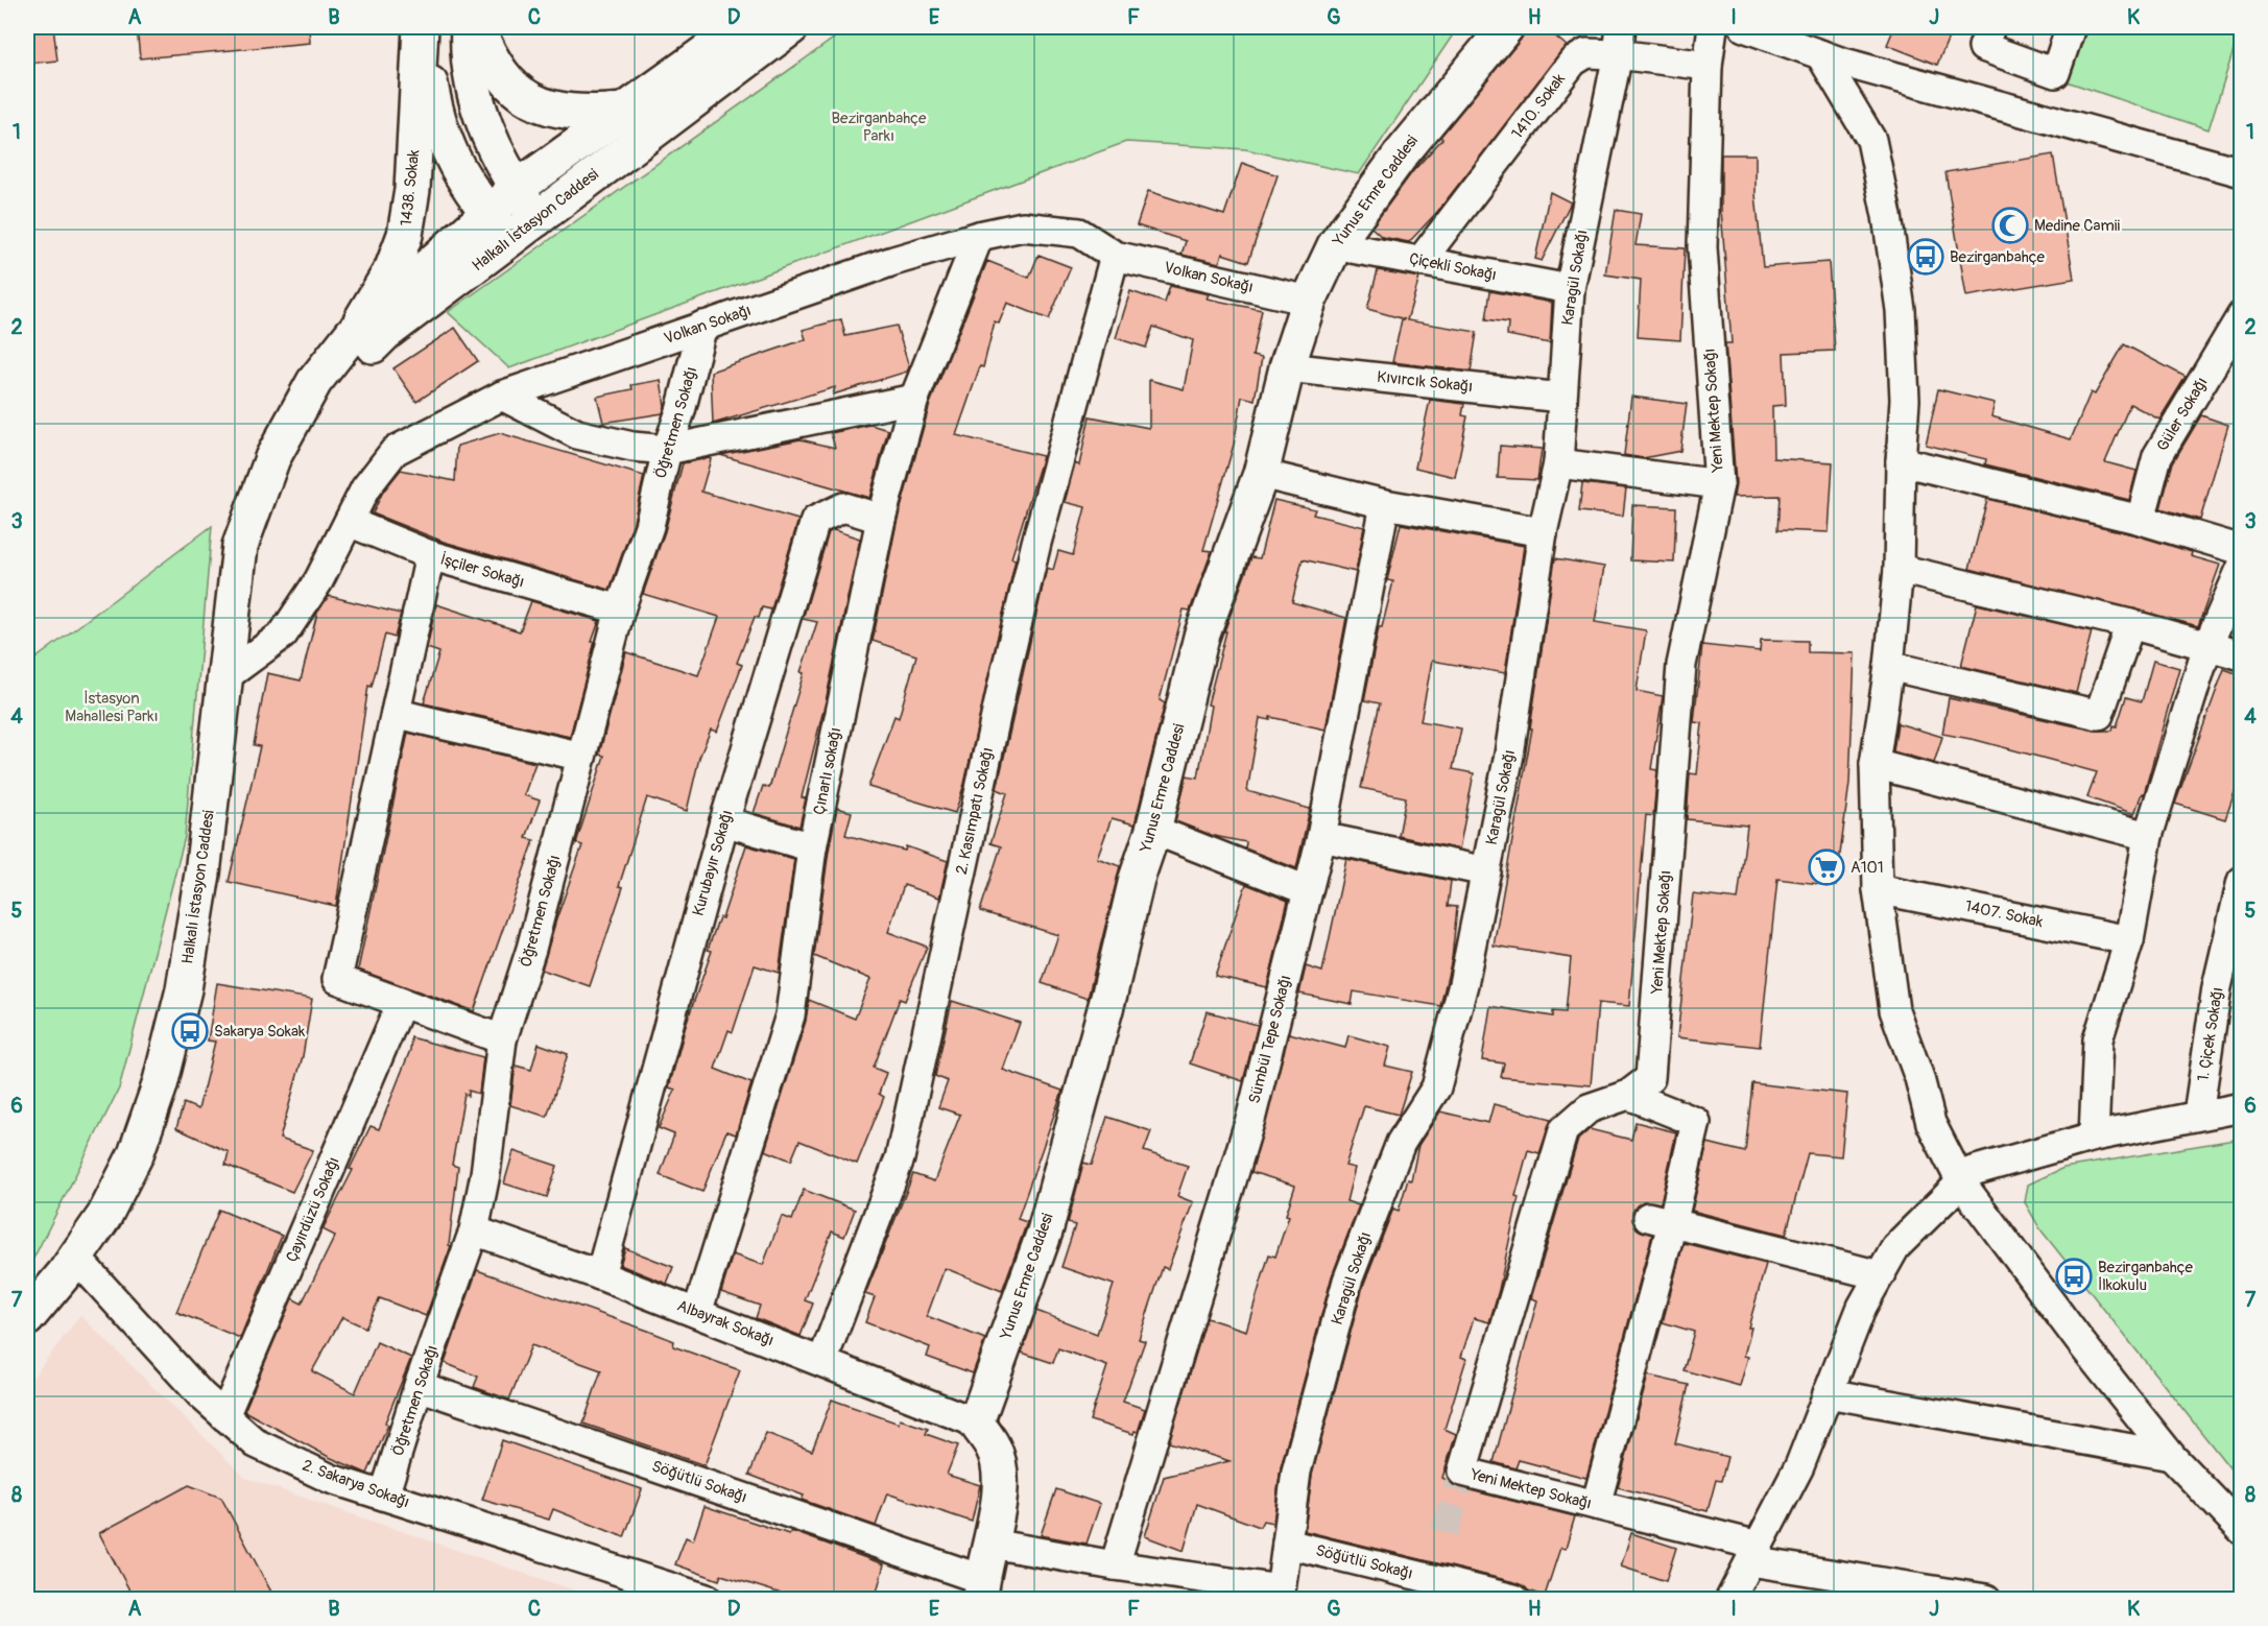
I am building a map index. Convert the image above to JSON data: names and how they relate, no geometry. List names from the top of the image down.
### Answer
{
  "streets": {
    "street": [
      "1410. Sokak",
      "1438. Sokak",
      "Yunus Emre Caddesi",
      "Halkalı İstasyon Caddesi",
      "Çiçekli Sokağı",
      "Volkan Sokağı",
      "Karagül Sokağı",
      "Kıvırcık Sokağı",
      "Yeni Mektep Sokağı",
      "Güler Sokağı",
      "Öğretmen Sokağı",
      "İşçiler Sokağı",
      "Çınarlı sokağı",
      "2. Kasımpatı Sokağı",
      "Kurubayır Sokağı",
      "1407. Sokak",
      "1. Çiçek Sokağı",
      "Sümbül Tepe Sokağı",
      "Çayırdüzü Sokağı",
      "Albayrak Sokağı",
      "Söğütlü Sokağı",
      "2. Sakarya Sokağı"
    ]
  },
  "crossings": [
    ["1410. Sokak", "Çiçekli Sokağı"],
    ["1410. Sokak", "Karagül Sokağı"],
    ["1410. Sokak", "Yeni Mektep Sokağı"],
    ["1438. Sokak", "Halkalı İstasyon Caddesi"],
    ["Yunus Emre Caddesi", "Çiçekli Sokağı"],
    ["Yunus Emre Caddesi", "Volkan Sokağı"],
    ["Yunus Emre Caddesi", "Kıvırcık Sokağı"],
    ["Yunus Emre Caddesi", "Albayrak Sokağı"],
    ["Halkalı İstasyon Caddesi", "Volkan Sokağı"],
    ["Halkalı İstasyon Caddesi", "2. Sakarya Sokağı"],
    ["Çiçekli Sokağı", "Karagül Sokağı"],
    ["Volkan Sokağı", "Öğretmen Sokağı"],
    ["Volkan Sokağı", "İşçiler Sokağı"],
    ["Volkan Sokağı", "Çınarlı sokağı"],
    ["Volkan Sokağı", "2. Kasımpatı Sokağı"],
    ["Karagül Sokağı", "Kıvırcık Sokağı"],
    ["Karagül Sokağı", "Söğütlü Sokağı"],
    ["Öğretmen Sokağı", "İşçiler Sokağı"],
    ["Öğretmen Sokağı", "Albayrak Sokağı"],
    ["Öğretmen Sokağı", "Söğütlü Sokağı"],
    ["Öğretmen Sokağı", "2. Sakarya Sokağı"],
    ["Çınarlı sokağı", "Kurubayır Sokağı"],
    ["Çınarlı sokağı", "Albayrak Sokağı"],
    ["2. Kasımpatı Sokağı", "Albayrak Sokağı"],
    ["Kurubayır Sokağı", "Albayrak Sokağı"],
    ["Çayırdüzü Sokağı", "2. Sakarya Sokağı"]
  ],
  "parks": ["Bezirganbahçe Parkı", "İstasyon Mahallesi Parkı"],
  "places": {
    "mosque": ["Medine Camii"],
    "bus stop": ["Bezirganbahçe", "Sakarya Sokak", "Bezirganbahçe İlkokulu"],
    "supermarket": ["A101"]
  },
  "grid": {
    "columns": [
      "A",
      "B",
      "C",
      "D",
      "E",
      "F",
      "G",
      "H",
      "I",
      "J",
      "K"
    ],
    "rows": [
      "1",
      "2",
      "3",
      "4",
      "5",
      "6",
      "7",
      "8"
    ]
  }
}
